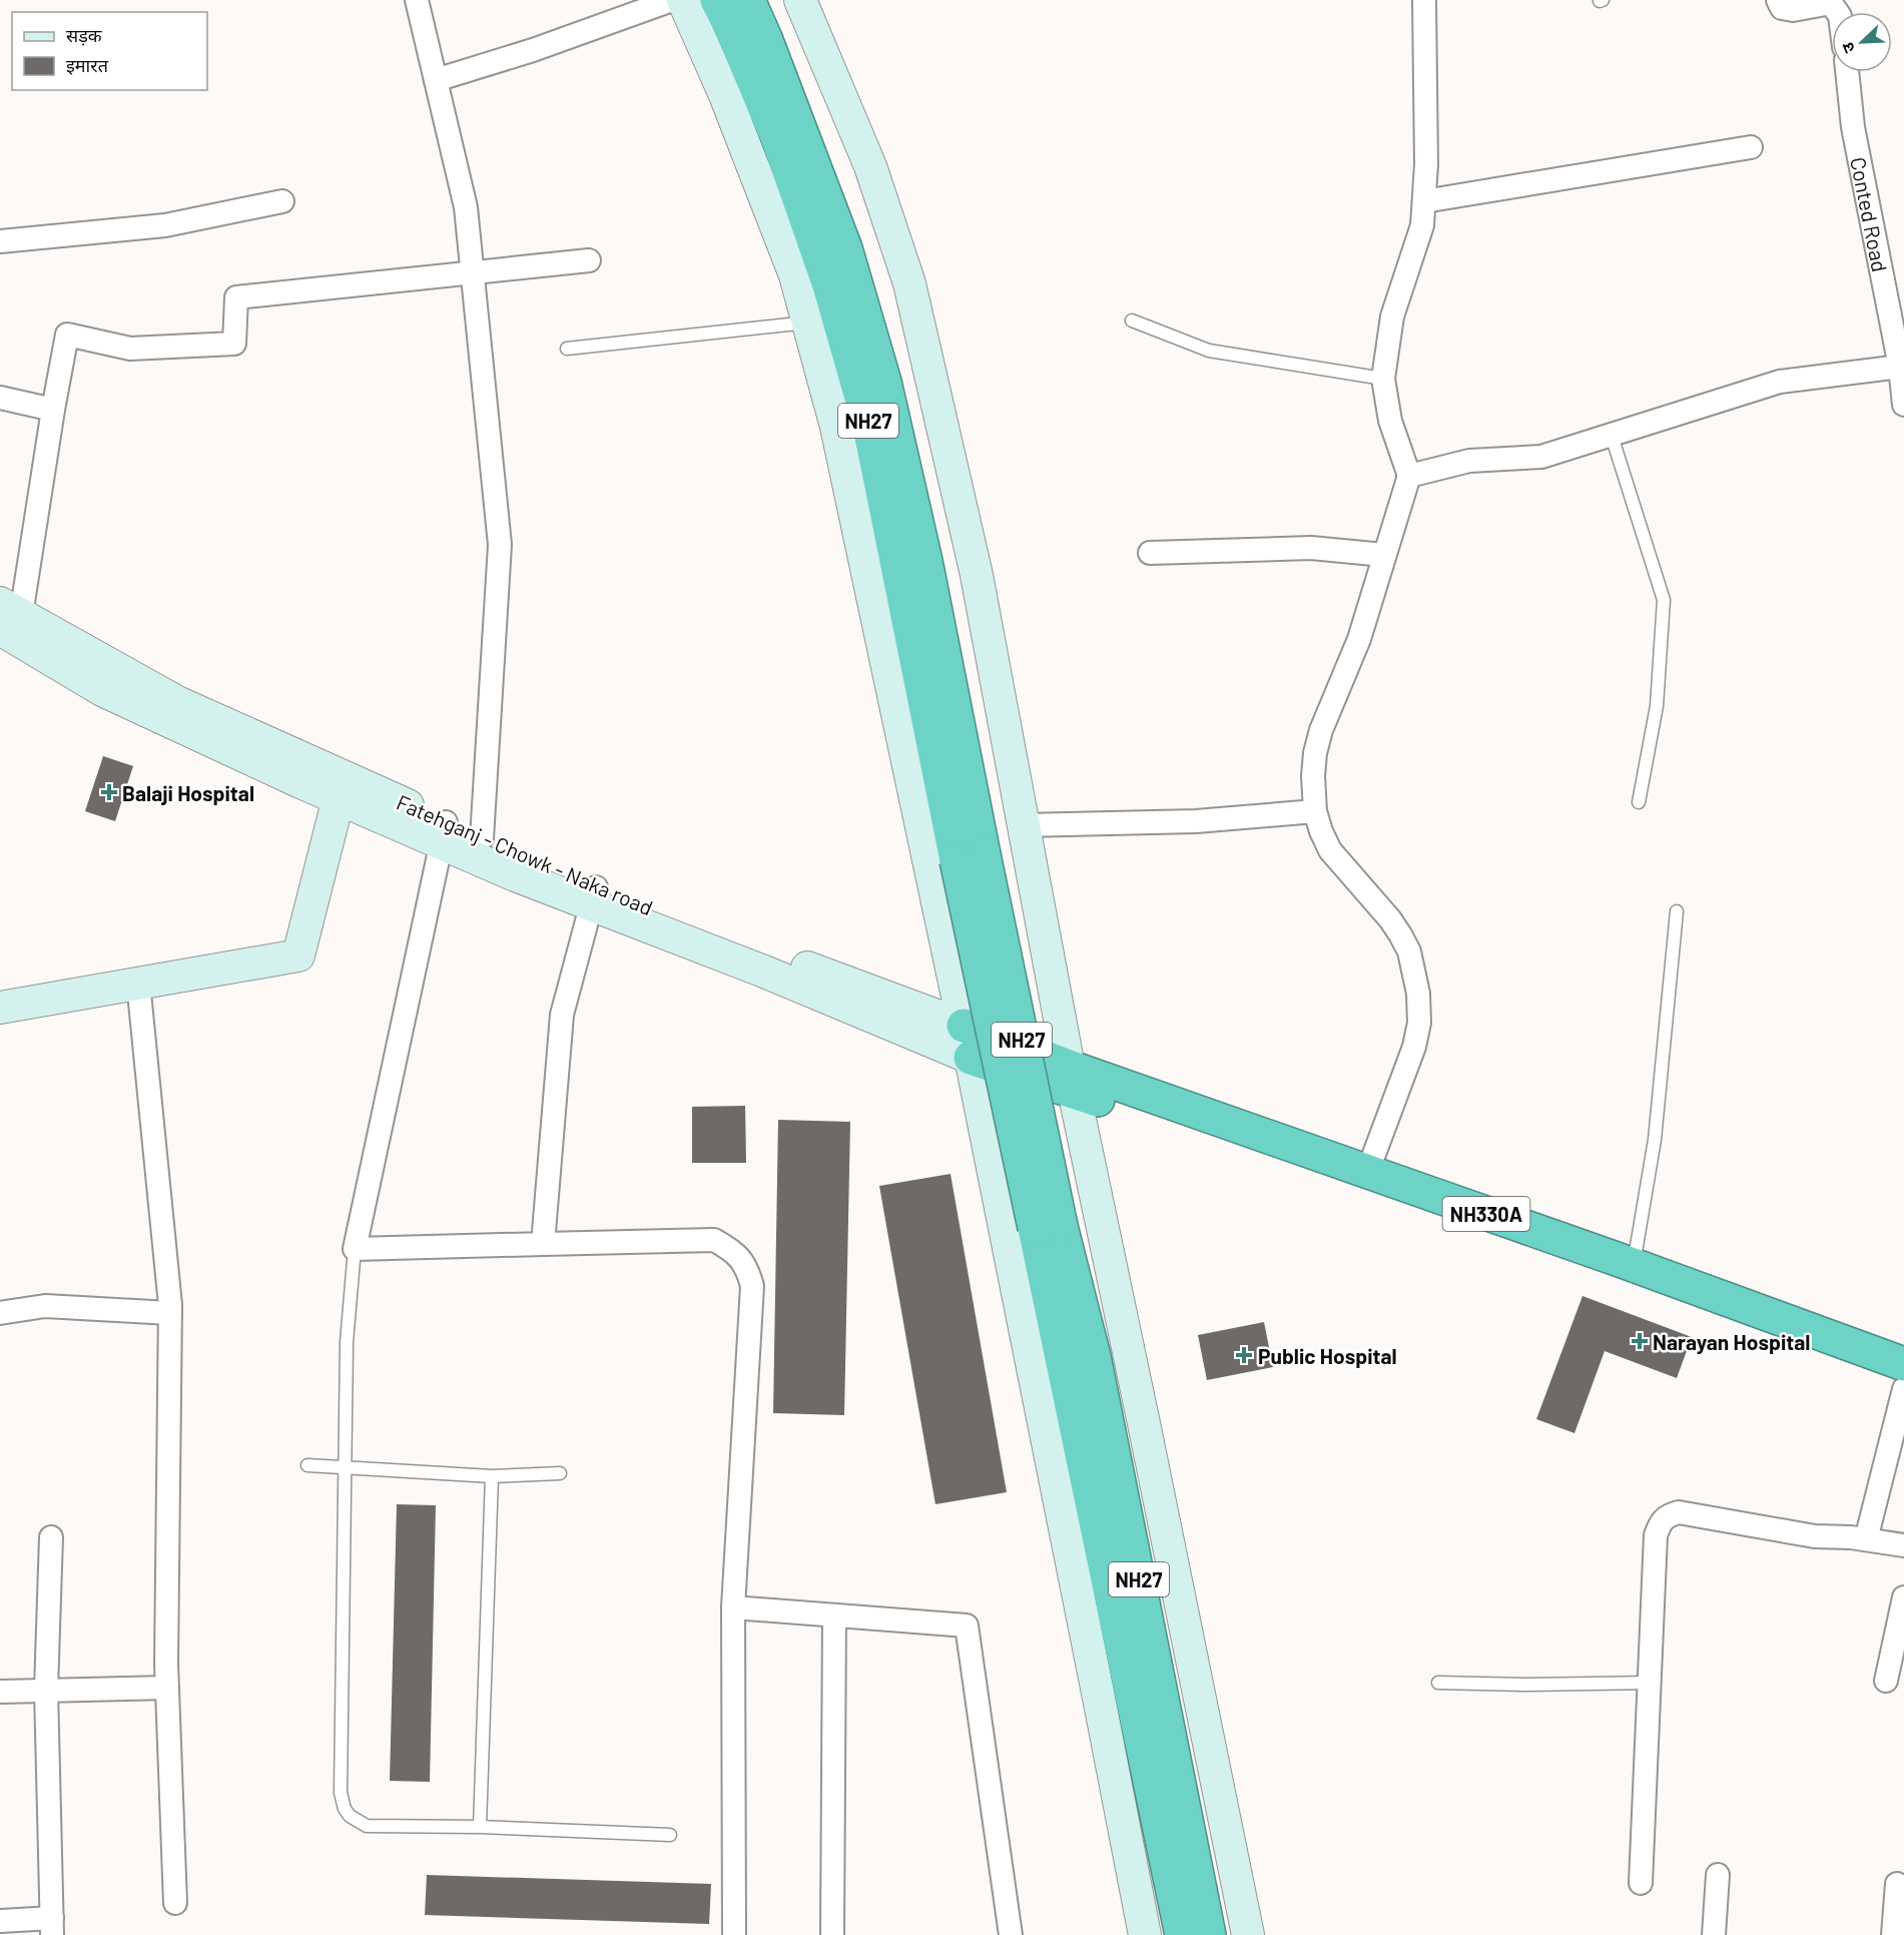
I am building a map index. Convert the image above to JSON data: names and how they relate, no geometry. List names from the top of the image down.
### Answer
{
  "streets": {
    "highway": ["NH27", "Fatehganj - Chowk - Naka road", "NH330A"],
    "street": ["Conted Road"]
  },
  "crossings": [
    ["Fatehganj - Chowk - Naka road", "NH330A"]
  ],
  "places": {
    "health": ["Balaji Hospital", "Narayan Hospital", "Public Hospital"]
  },
  "legend": ["सड़क", "इमारत"],
  "north": "bottom left"
}
